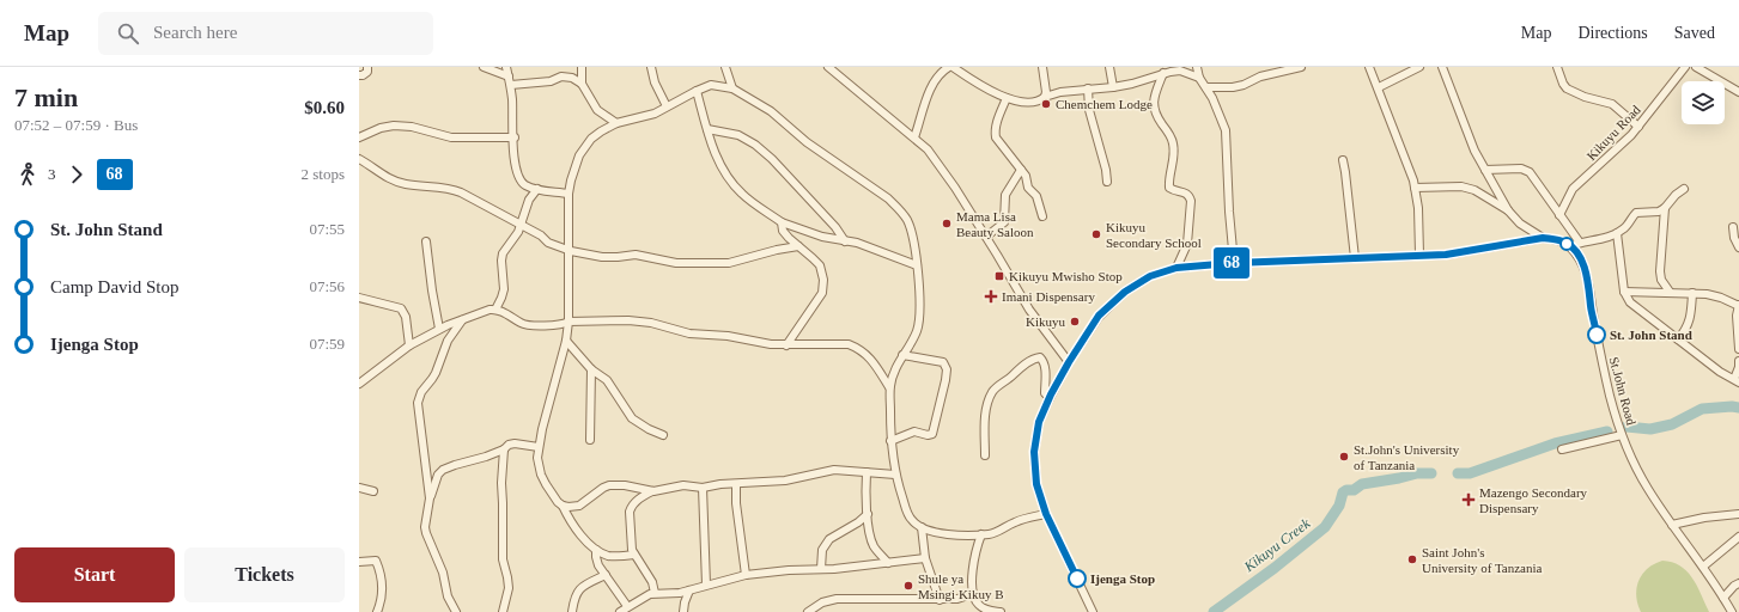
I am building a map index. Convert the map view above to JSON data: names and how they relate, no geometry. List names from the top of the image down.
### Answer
{
  "streets": {
    "street": ["Kikuyu Road", "St.John Road"]
  },
  "water": ["Kikuyu Creek"],
  "places": {
    "other": [
      "Chemchem Lodge",
      "Mama Lisa Beauty Saloon",
      "Kikuyu Secondary School",
      "Kikuyu",
      "St. John Stand",
      "St.John's University of Tanzania",
      "Saint John's University of Tanzania",
      "Ijenga Stop",
      "Shule ya Msingi Kikuy B"
    ],
    "transit": ["Kikuyu Mwisho Stop"],
    "health": ["Imani Dispensary", "Mazengo Secondary Dispensary"]
  },
  "lines": ["bus line 68"],
  "page": {
    "header": "Map",
    "search": "Search here",
    "nav": ["Map", "Directions", "Saved"],
    "heading": ["7 min", "07:52 – 07:59 · Bus", "$0.60"],
    "on_map": "68",
    "legs": ["3", "68", "2 stops"],
    "list": [
      {
        "name": "St. John Stand",
        "value": "07:55"
      },
      {
        "name": "Camp David Stop",
        "value": "07:56"
      },
      {
        "name": "Ijenga Stop",
        "value": "07:59"
      }
    ],
    "buttons": ["Start", "Tickets"]
  }
}
